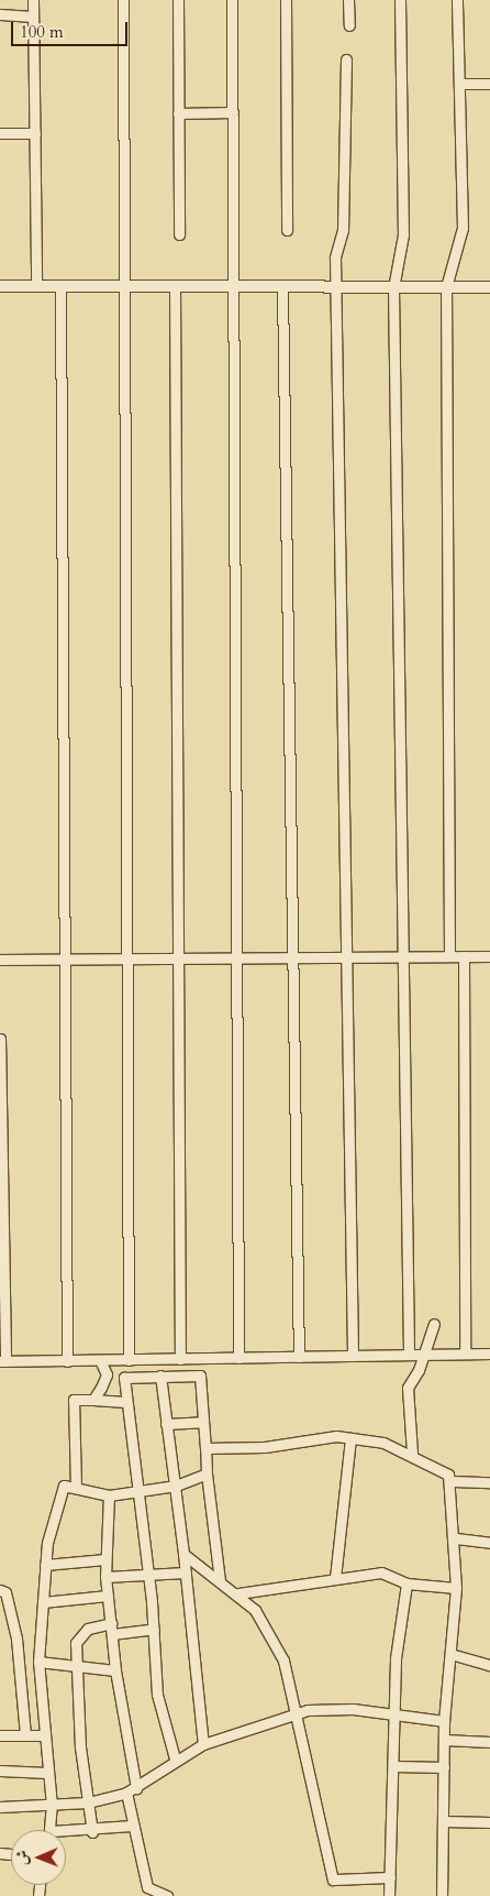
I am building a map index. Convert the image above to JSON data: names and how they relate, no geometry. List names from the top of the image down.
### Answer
{
  "scale_bar": "100 m",
  "north": "left"
}
